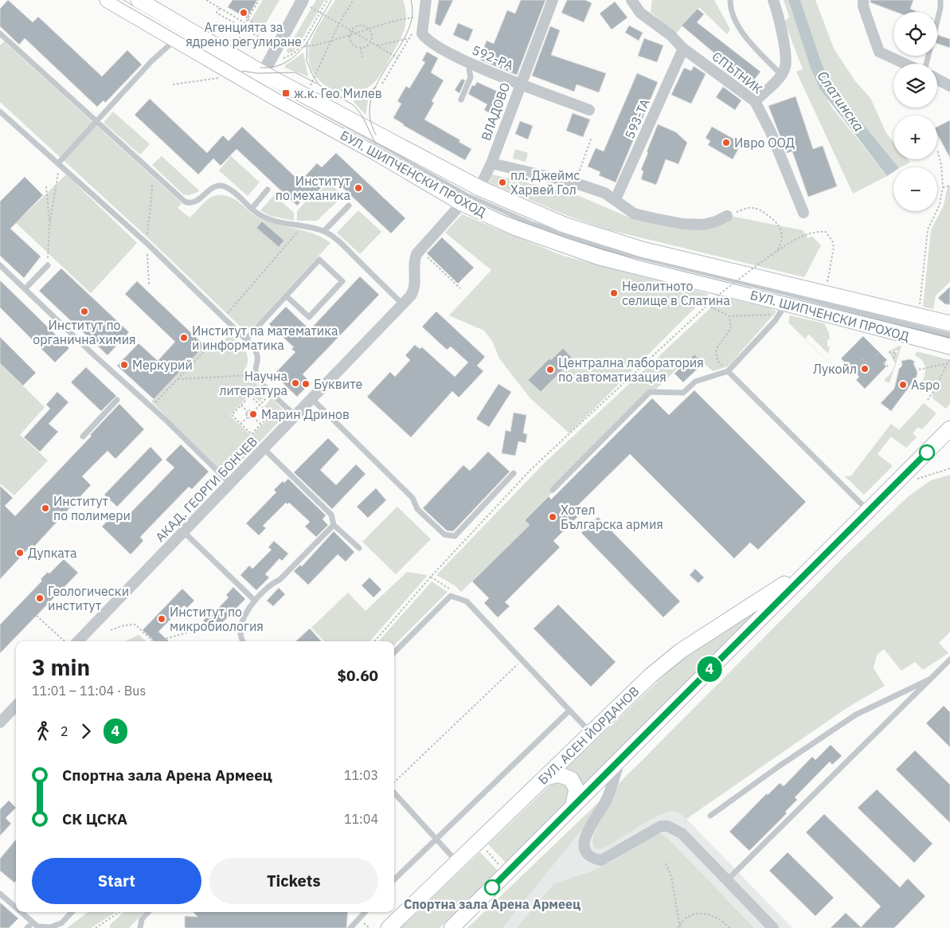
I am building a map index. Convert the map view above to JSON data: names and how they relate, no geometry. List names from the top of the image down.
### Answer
{
  "streets": {
    "main road": ["БУЛ. ШИПЧЕНСКИ ПРОХОД", "БУЛ. АСЕН ЙОРДАНОВ"],
    "street": [
      "592-РА",
      "СПЪТНИК",
      "ВЛАДОВО",
      "593-ТА",
      "АКАД. ГЕОРГИ БОНЧЕВ"
    ]
  },
  "crossings": [
    ["592-РА", "ВЛАДОВО"],
    ["СПЪТНИК", "593-ТА"],
    ["ВЛАДОВО", "БУЛ. ШИПЧЕНСКИ ПРОХОД"],
    ["БУЛ. ШИПЧЕНСКИ ПРОХОД", "АКАД. ГЕОРГИ БОНЧЕВ"]
  ],
  "water": ["Слатинска"],
  "places": {
    "other": [
      "Агенцията за ядрено регулиране",
      "Ивро ООД",
      "пл. Джеймс Харвей Гол",
      "Институт по механика",
      "Неолитното селище в Слатина",
      "Институт по органична химия",
      "Институт па математика и информатика",
      "Меркурий",
      "Лукойл",
      "Централна лаборатория по автоматизация",
      "Научна литература",
      "Буквите",
      "Aspo",
      "Марин Дринов",
      "Институт по полимери",
      "Хотел Българска армия",
      "Дупката",
      "Геологически институт",
      "Институт по микробиология",
      "Спортна зала Арена Армеец"
    ],
    "transit": ["ж.к. Гео Милев"]
  },
  "lines": ["bus line 4"],
  "page": {
    "on_map": "4",
    "map_buttons": ["+", "−"],
    "heading": ["3 min", "11:01 – 11:04 · Bus", "$0.60"],
    "legs": ["2", "4"],
    "list": [
      {
        "name": "Спортна зала Арена Армеец",
        "value": "11:03"
      },
      {
        "name": "СК ЦСКА",
        "value": "11:04"
      }
    ],
    "buttons": ["Start", "Tickets"]
  }
}
